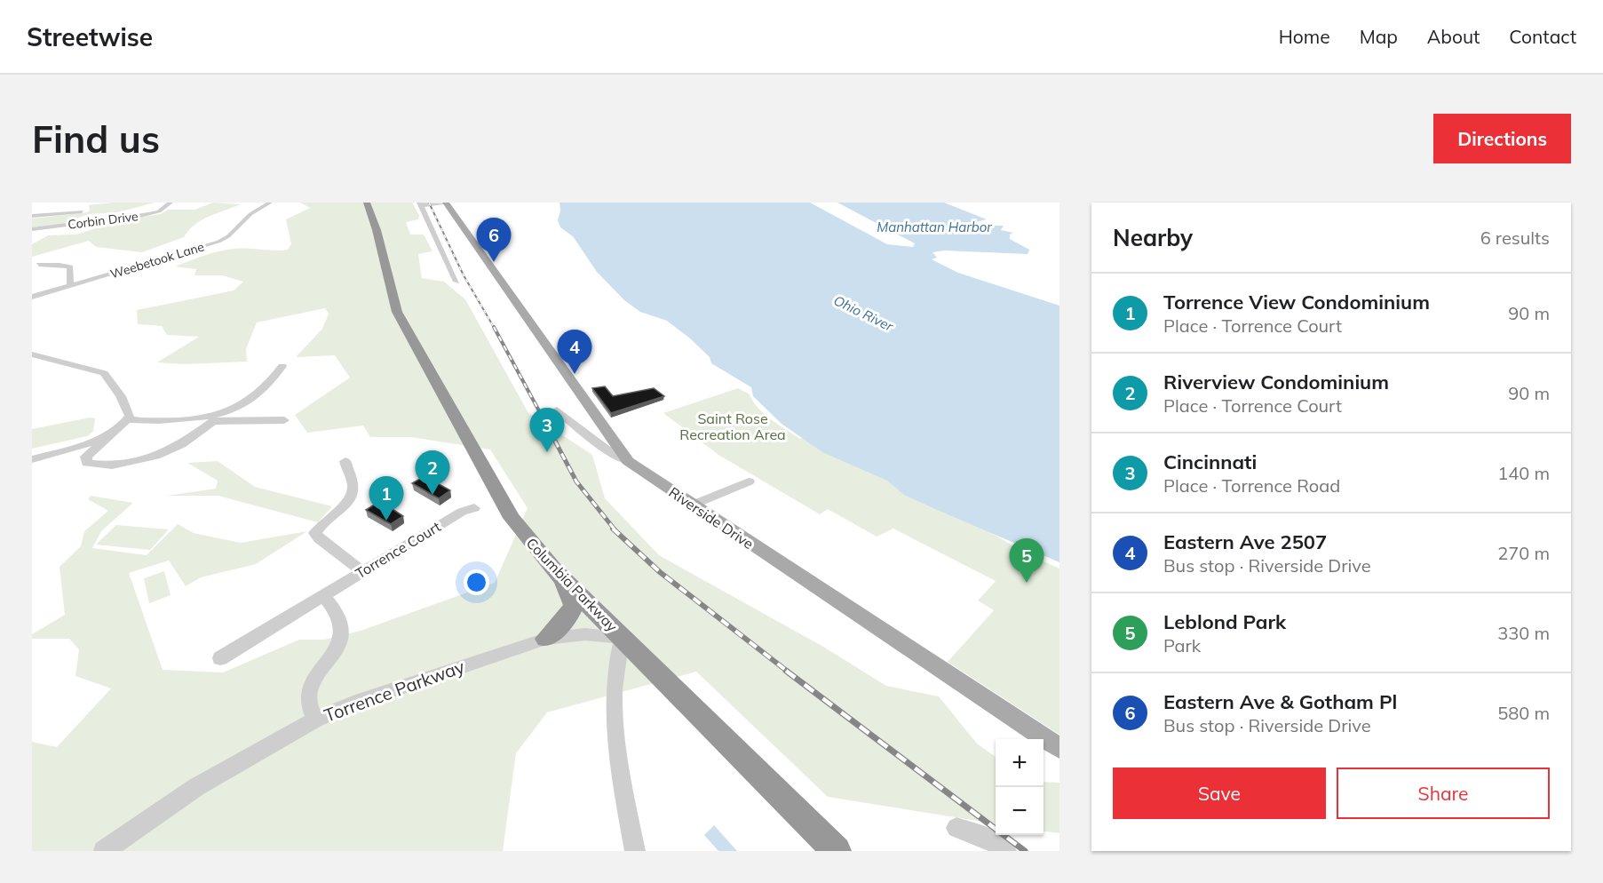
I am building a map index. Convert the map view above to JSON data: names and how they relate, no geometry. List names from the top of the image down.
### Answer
{
  "streets": {
    "highway": ["Columbia Parkway"],
    "main road": ["Riverside Drive"],
    "street": [
      "Corbin Drive",
      "Weebetook Lane",
      "Torrence Court",
      "Torrence Parkway"
    ]
  },
  "crossings": [
    ["Columbia Parkway", "Torrence Parkway"]
  ],
  "water": ["Manhattan Harbor", "Ohio River"],
  "parks": ["Saint Rose Recreation Area"],
  "page": {
    "header": "Streetwise",
    "nav": [
      "Home",
      "Map",
      "About",
      "Contact"
    ],
    "buttons": [
      "Directions",
      ["Save", "Share"]
    ],
    "title": "Find us",
    "heading": ["Nearby", "6 results"],
    "pins": [
      "6",
      "4",
      "3",
      "2",
      "1",
      "5"
    ],
    "list": [
      {
        "mark": "1",
        "name": "Torrence View Condominium",
        "note": "Place · Torrence Court",
        "value": "90 m"
      },
      {
        "mark": "2",
        "name": "Riverview Condominium",
        "note": "Place · Torrence Court",
        "value": "90 m"
      },
      {
        "mark": "3",
        "name": "Cincinnati",
        "note": "Place · Torrence Road",
        "value": "140 m"
      },
      {
        "mark": "4",
        "name": "Eastern Ave 2507",
        "note": "Bus stop · Riverside Drive",
        "value": "270 m"
      },
      {
        "mark": "5",
        "name": "Leblond Park",
        "note": "Park",
        "value": "330 m"
      },
      {
        "mark": "6",
        "name": "Eastern Ave & Gotham Pl",
        "note": "Bus stop · Riverside Drive",
        "value": "580 m"
      }
    ],
    "map_buttons": ["+", "−"]
  }
}
